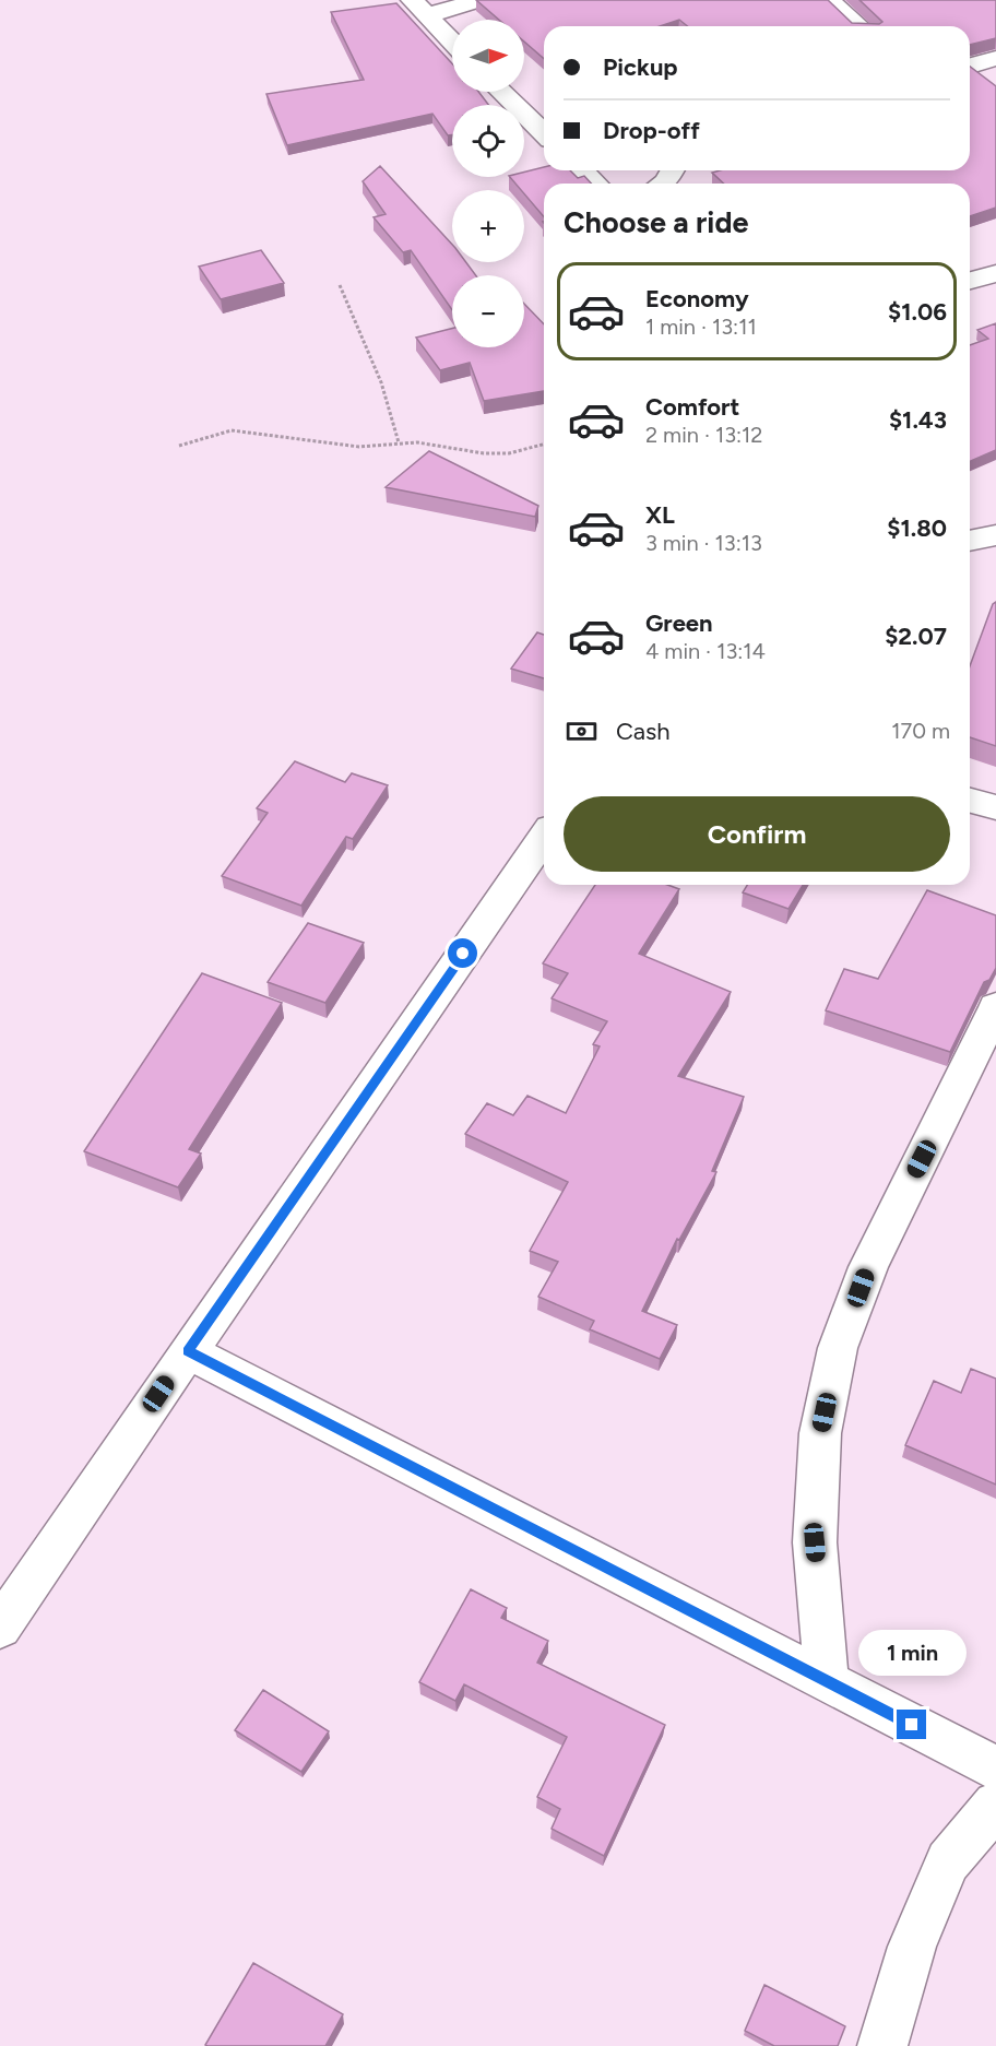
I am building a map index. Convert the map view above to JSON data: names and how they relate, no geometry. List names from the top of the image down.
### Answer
{
  "north": "right",
  "page": {
    "map_buttons": ["+", "−"],
    "banner": ["Pickup", "Drop-off"],
    "heading": "Choose a ride",
    "list": [
      {
        "name": "Economy",
        "note": "1 min · 13:11",
        "value": "$1.06"
      },
      {
        "name": "Comfort",
        "note": "2 min · 13:12",
        "value": "$1.43"
      },
      {
        "name": "XL",
        "note": "3 min · 13:13",
        "value": "$1.80"
      },
      {
        "name": "Green",
        "note": "4 min · 13:14",
        "value": "$2.07"
      }
    ],
    "pay": ["Cash", "170 m"],
    "buttons": "Confirm",
    "bubble": "1 min"
  }
}
